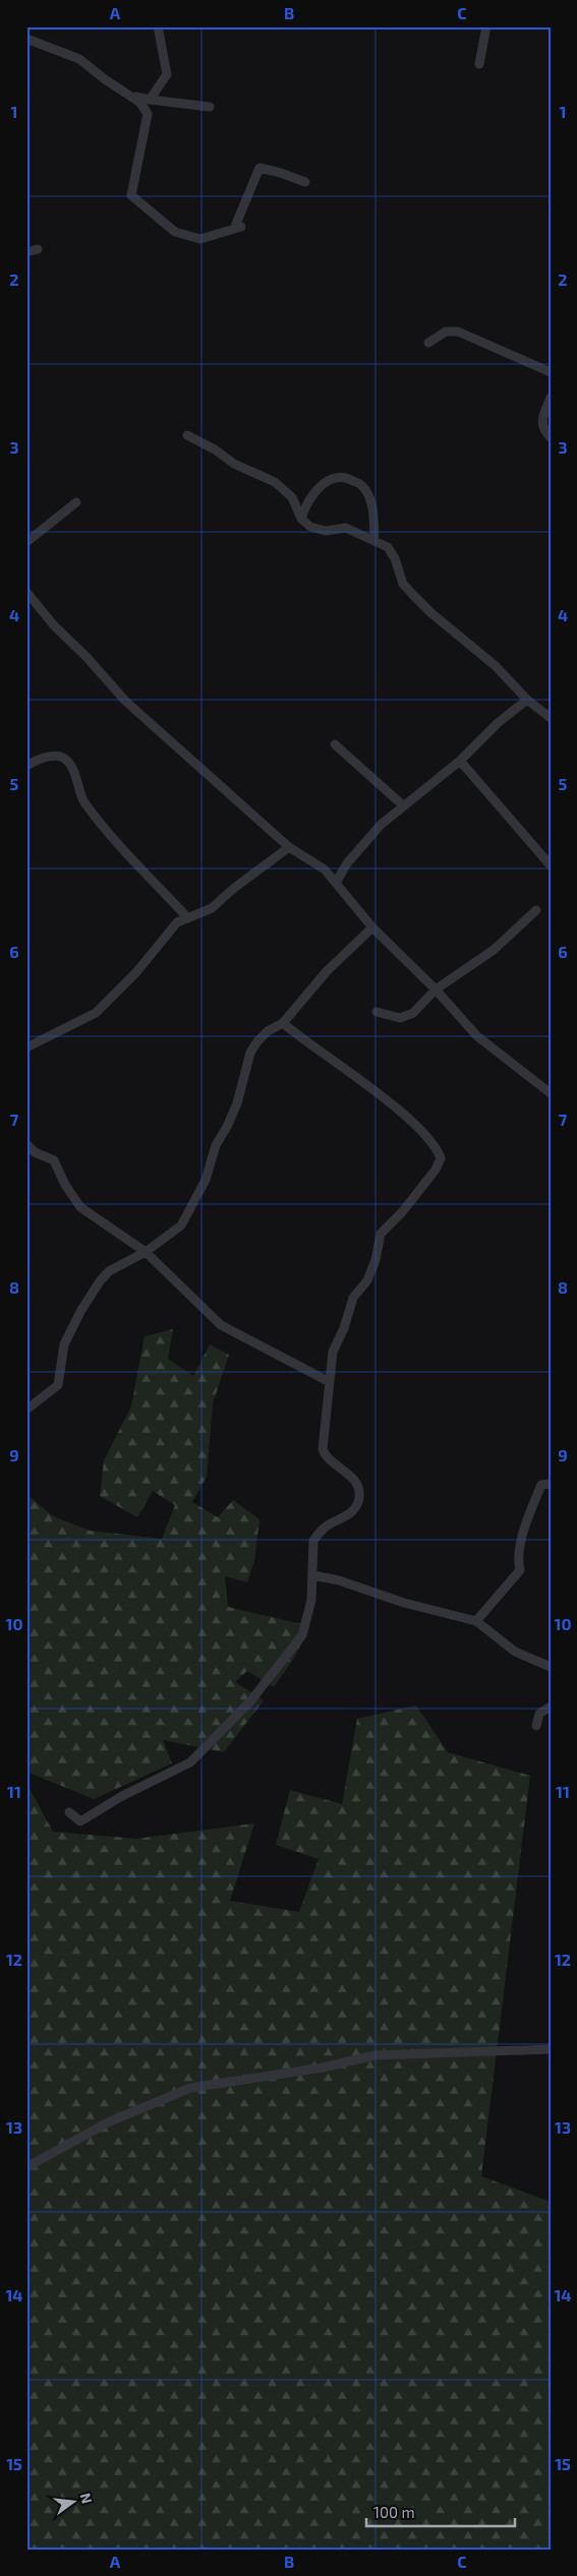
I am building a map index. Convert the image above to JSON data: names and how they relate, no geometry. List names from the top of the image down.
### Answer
{
  "scale_bar": "100 m",
  "north": "right",
  "grid": {
    "columns": ["A", "B", "C"],
    "rows": [
      "1",
      "2",
      "3",
      "4",
      "5",
      "6",
      "7",
      "8",
      "9",
      "10",
      "11",
      "12",
      "13",
      "14",
      "15"
    ]
  }
}
